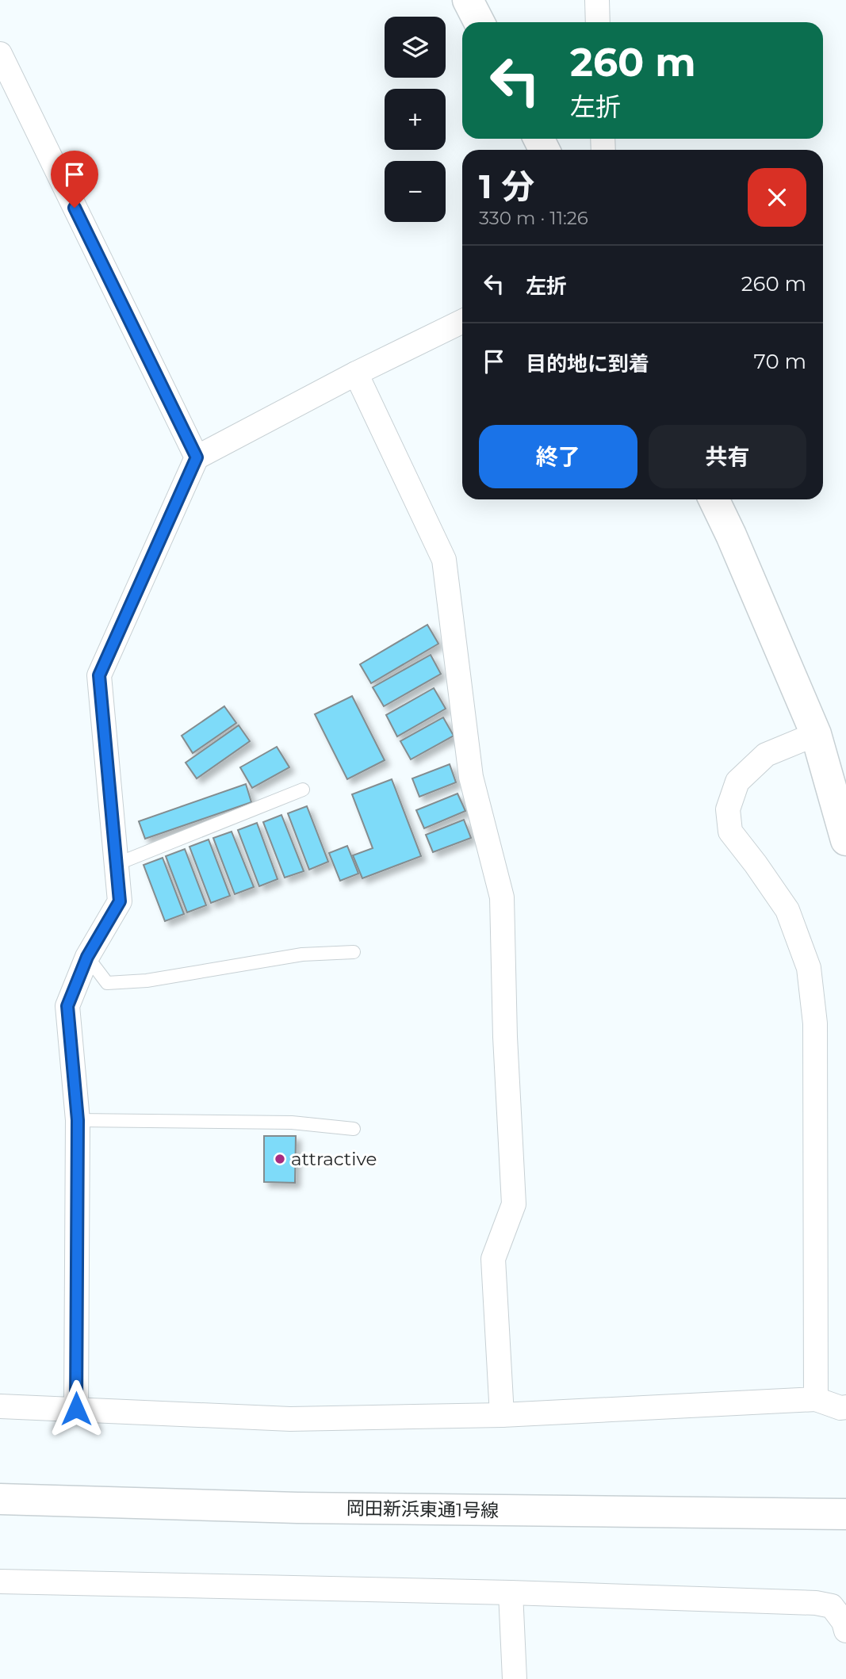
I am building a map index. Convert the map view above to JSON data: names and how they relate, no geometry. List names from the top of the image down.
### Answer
{
  "streets": {
    "street": ["岡田新浜東通1号線"]
  },
  "places": ["attractive"],
  "page": {
    "map_buttons": ["+", "−"],
    "turn": ["260 m", "左折"],
    "heading": ["1 分", "330 m · 11:26"],
    "list": [
      {
        "name": "左折",
        "value": "260 m"
      },
      {
        "name": "目的地に到着",
        "value": "70 m"
      }
    ],
    "buttons": ["終了", "共有"]
  }
}
